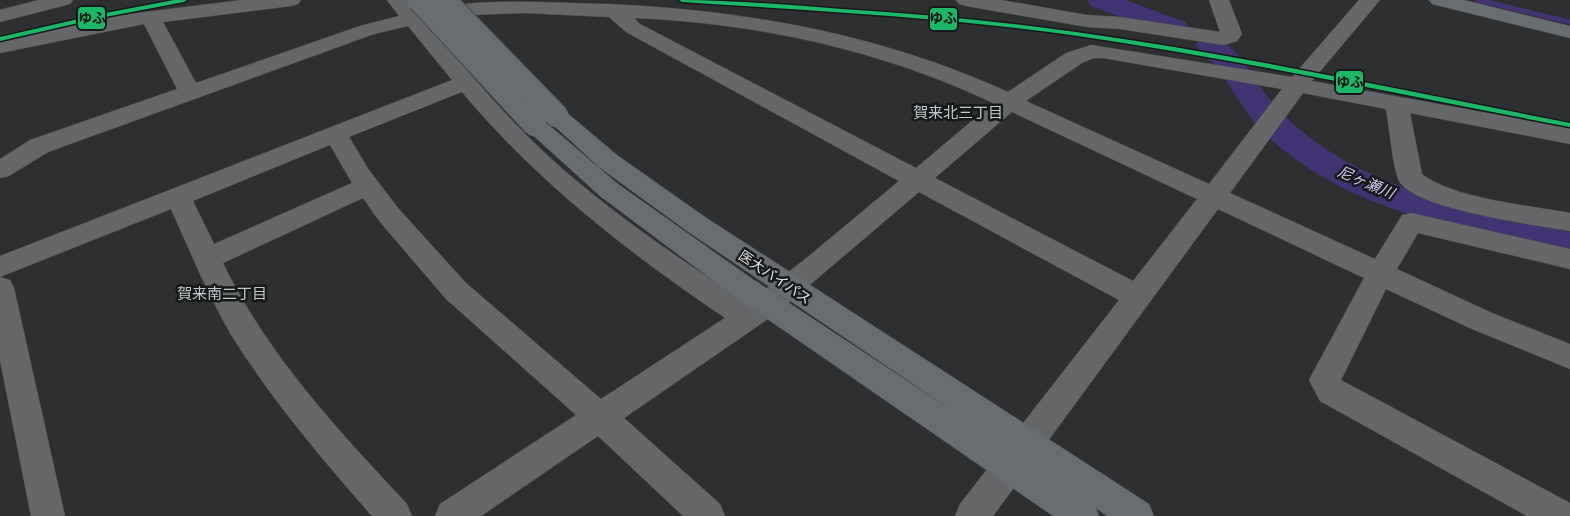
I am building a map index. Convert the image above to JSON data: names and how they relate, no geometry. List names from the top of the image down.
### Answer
{
  "streets": {
    "main road": ["医大バイパス"]
  },
  "districts": ["賀来北三丁目", "賀来南二丁目"],
  "water": ["尼ヶ瀬川"],
  "lines": ["transit line ゆふ"]
}
